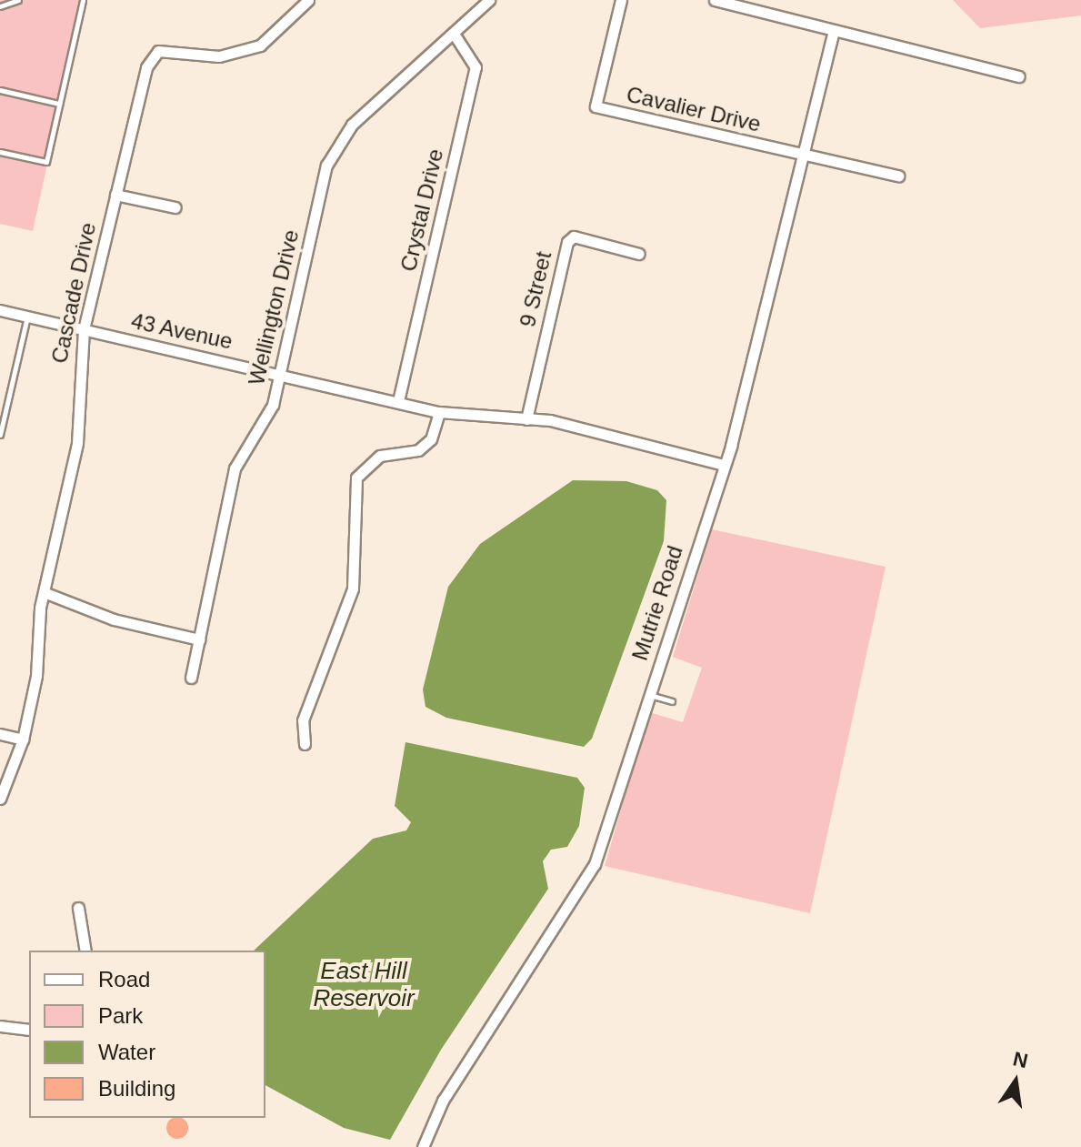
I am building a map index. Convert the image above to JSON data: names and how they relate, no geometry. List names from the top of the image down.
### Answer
{
  "streets": {
    "street": [
      "Cavalier Drive",
      "Crystal Drive",
      "9 Street",
      "Cascade Drive",
      "Wellington Drive",
      "43 Avenue",
      "Mutrie Road"
    ]
  },
  "crossings": [
    ["Cavalier Drive", "Mutrie Road"],
    ["Crystal Drive", "Wellington Drive"],
    ["Crystal Drive", "43 Avenue"],
    ["9 Street", "43 Avenue"],
    ["Cascade Drive", "43 Avenue"],
    ["Wellington Drive", "43 Avenue"],
    ["43 Avenue", "Mutrie Road"]
  ],
  "water": ["East Hill Reservoir"],
  "legend": [
    "Road",
    "Park",
    "Water",
    "Building"
  ],
  "north": "top"
}
